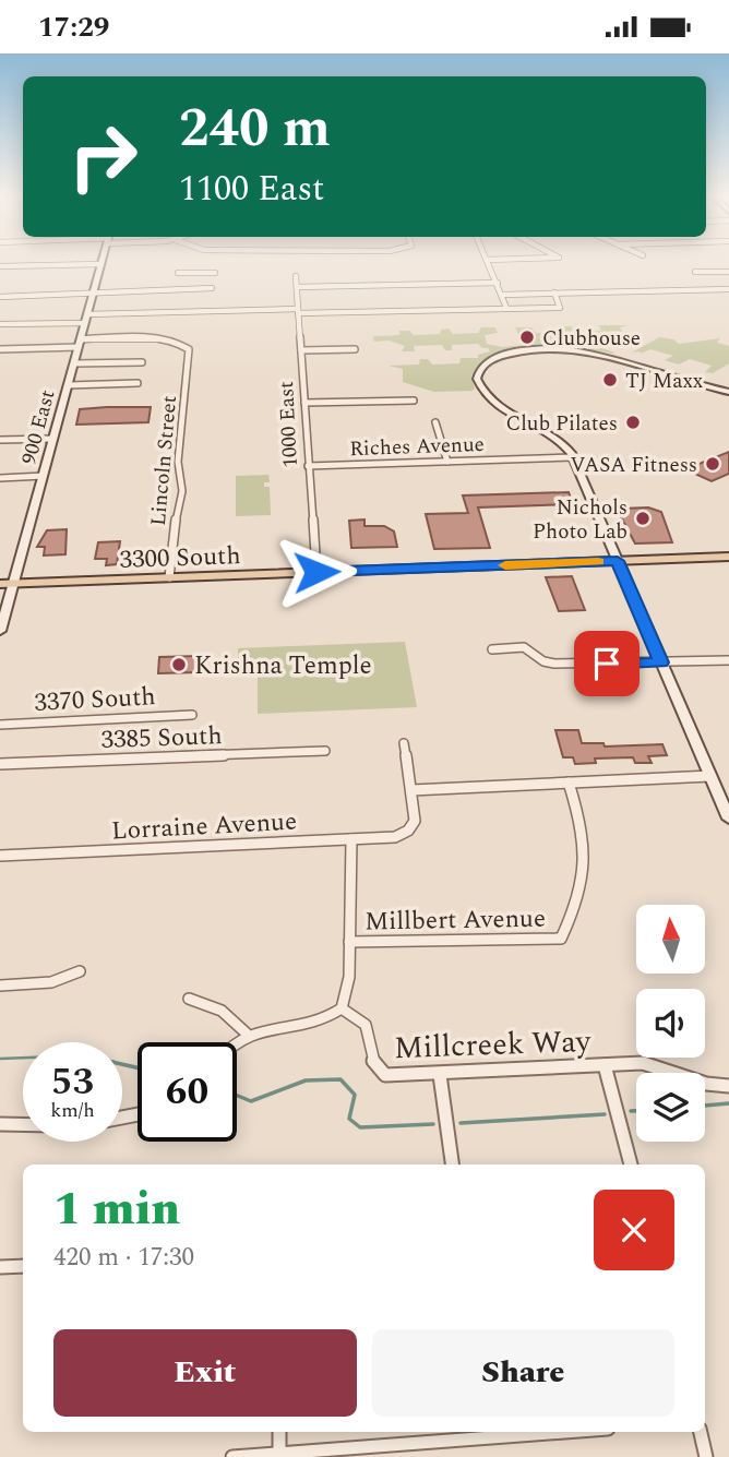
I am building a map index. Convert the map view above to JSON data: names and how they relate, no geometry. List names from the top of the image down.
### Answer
{
  "streets": {
    "main road": ["3300 South"],
    "street": [
      "1000 East",
      "900 East",
      "Riches Avenue",
      "Lincoln Street",
      "3370 South",
      "3385 South",
      "Lorraine Avenue",
      "Millbert Avenue",
      "Millcreek Way"
    ]
  },
  "crossings": [
    ["1000 East", "Riches Avenue"],
    ["1000 East", "3300 South"],
    ["900 East", "Lincoln Street"],
    ["900 East", "3300 South"],
    ["Lincoln Street", "3300 South"]
  ],
  "places": [
    "Clubhouse",
    "TJ Maxx",
    "Club Pilates",
    "VASA Fitness",
    "Nichols Photo Lab",
    "Krishna Temple"
  ],
  "north": "top",
  "page": {
    "status": "17:29",
    "turn": ["240 m", "1100 East"],
    "speed": "53 km/h",
    "limit": "60",
    "heading": ["1 min", "420 m · 17:30"],
    "buttons": ["Exit", "Share"]
  }
}
